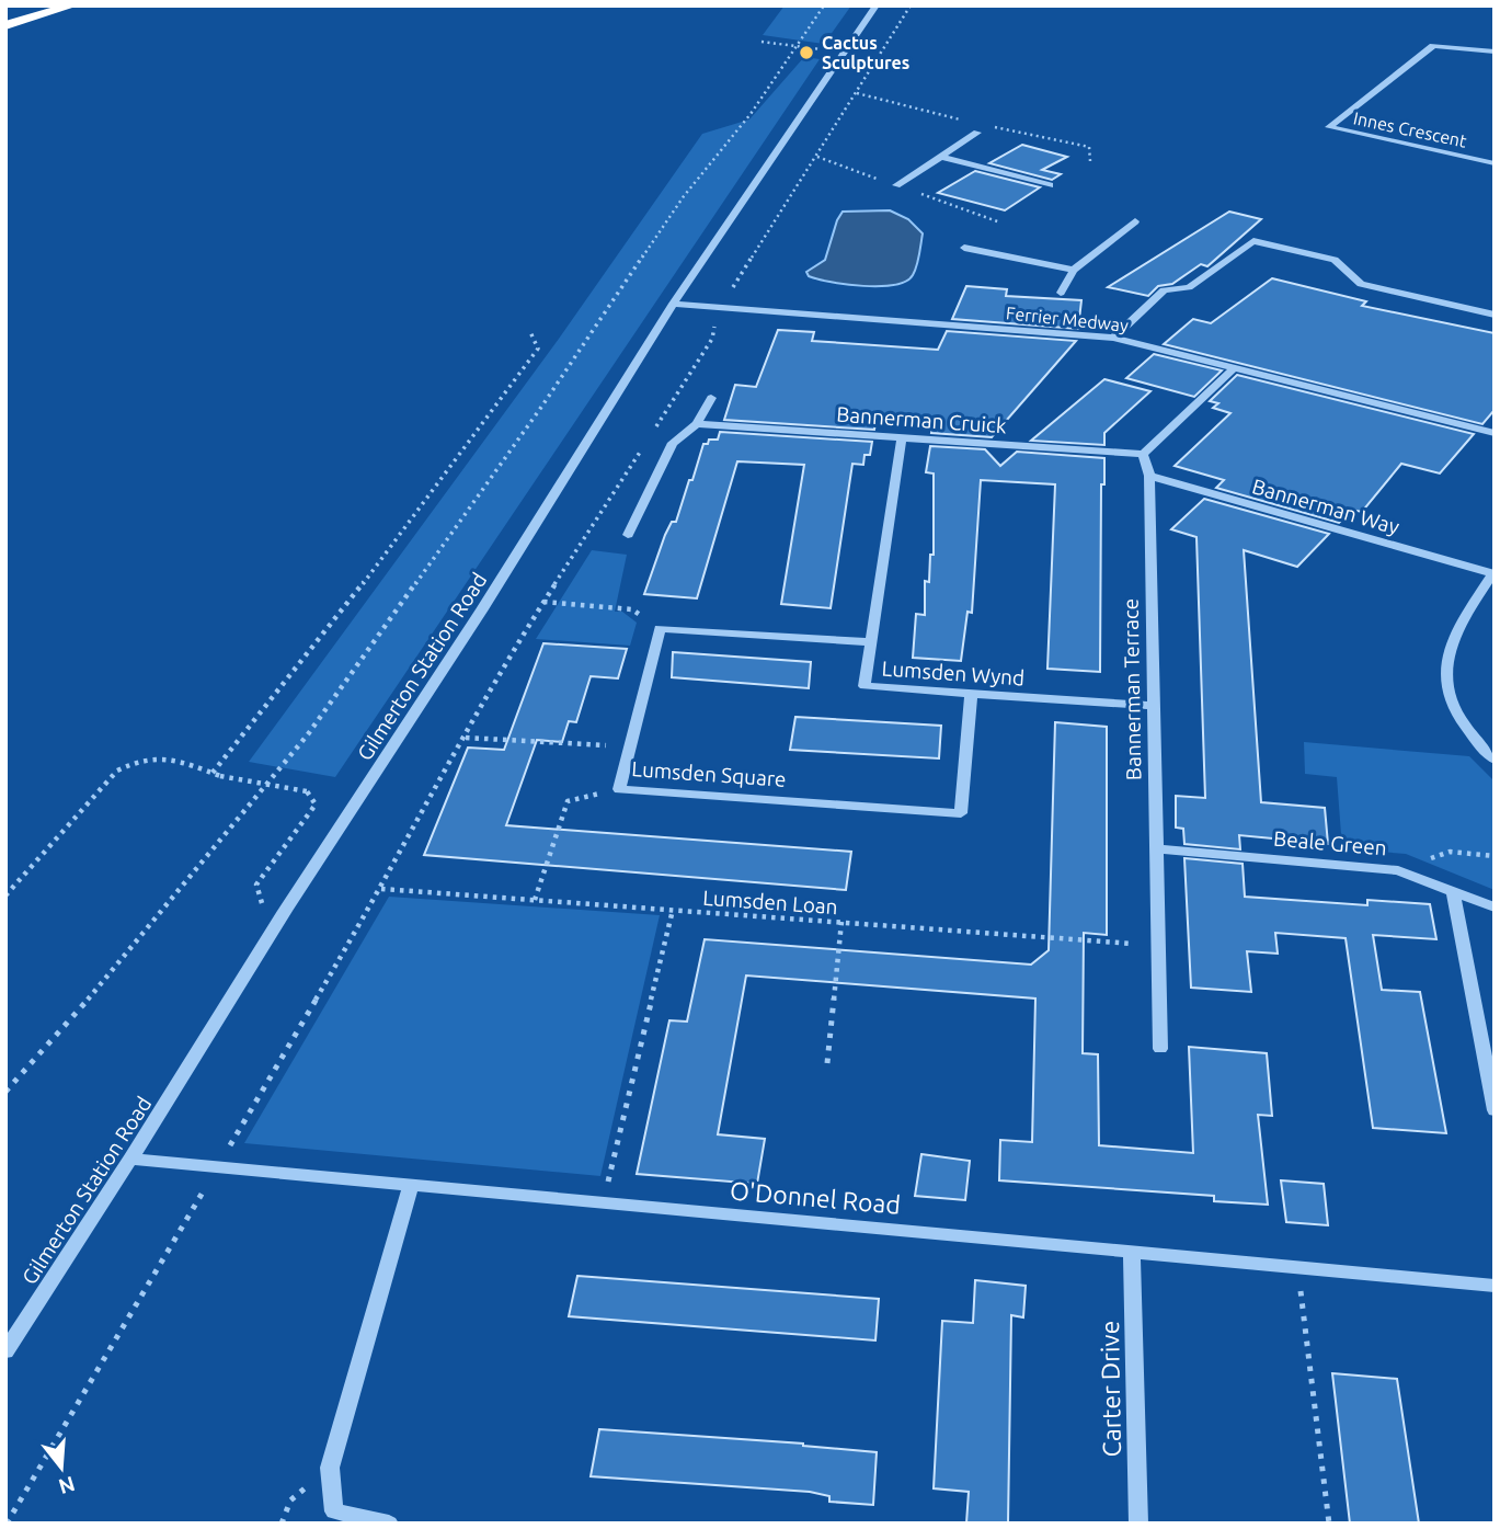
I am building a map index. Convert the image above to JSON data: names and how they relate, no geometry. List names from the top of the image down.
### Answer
{
  "streets": {
    "street": [
      "Innes Crescent",
      "Ferrier Medway",
      "Bannerman Cruick",
      "Bannerman Way",
      "Gilmerton Station Road",
      "Lumsden Wynd",
      "Bannerman Terrace",
      "Lumsden Square",
      "Beale Green",
      "O'Donnel Road",
      "Carter Drive"
    ],
    "path": ["Lumsden Loan"]
  },
  "crossings": [
    ["Ferrier Medway", "Gilmerton Station Road"],
    ["Bannerman Cruick", "Lumsden Wynd"],
    ["Bannerman Cruick", "Bannerman Terrace"],
    ["Bannerman Way", "Bannerman Terrace"],
    ["Gilmerton Station Road", "O'Donnel Road"],
    ["Lumsden Wynd", "Bannerman Terrace"],
    ["Lumsden Wynd", "Lumsden Square"],
    ["Bannerman Terrace", "Beale Green"],
    ["Bannerman Terrace", "Lumsden Loan"],
    ["O'Donnel Road", "Carter Drive"]
  ],
  "places": ["Cactus Sculptures"],
  "north": "bottom"
}
